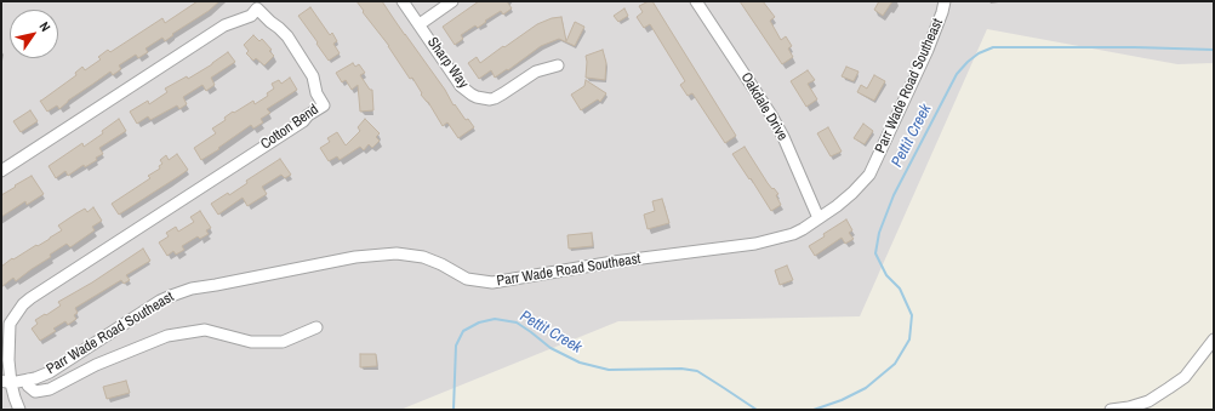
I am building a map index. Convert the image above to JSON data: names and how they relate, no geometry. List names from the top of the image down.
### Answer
{
  "streets": {
    "street": [
      "Sharp Way",
      "Parr Wade Road Southeast",
      "Oakdale Drive",
      "Cotton Bend"
    ]
  },
  "crossings": [
    ["Parr Wade Road Southeast", "Oakdale Drive"],
    ["Parr Wade Road Southeast", "Cotton Bend"]
  ],
  "water": ["Pettit Creek"],
  "north": "top right"
}
